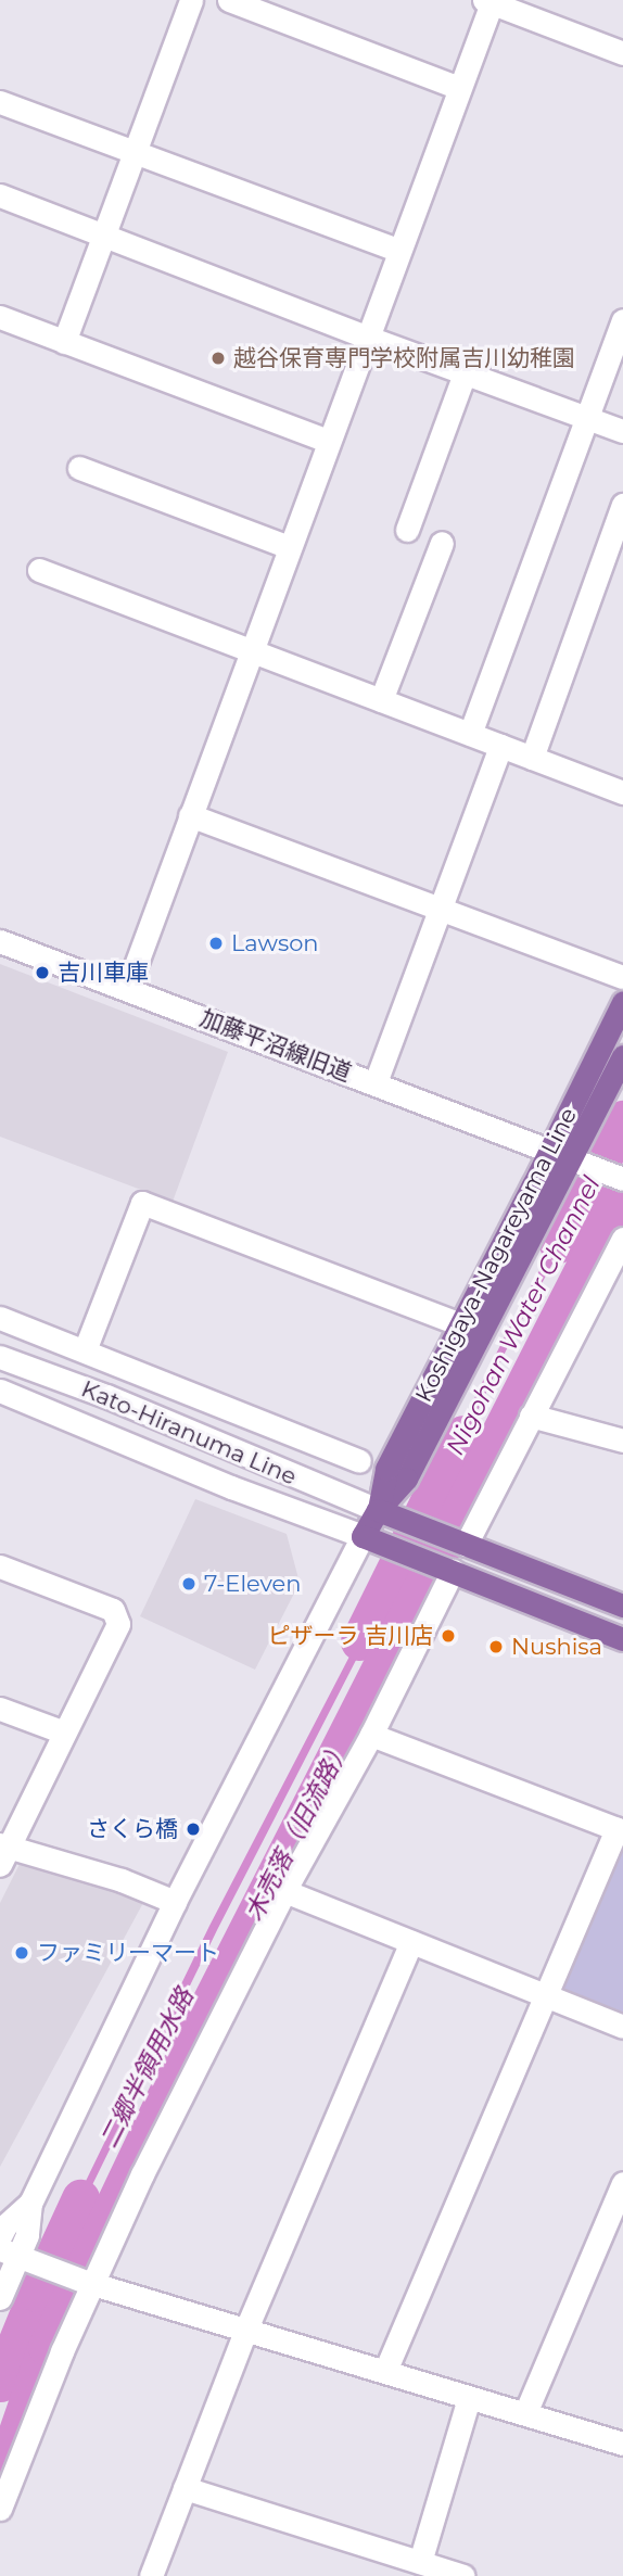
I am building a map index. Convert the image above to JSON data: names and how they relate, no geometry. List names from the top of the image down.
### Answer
{
  "streets": {
    "main road": ["Koshigaya-Nagareyama Line"],
    "street": ["加藤平沼線旧道", "Kato-Hiranuma Line"]
  },
  "crossings": [
    ["加藤平沼線旧道", "Koshigaya-Nagareyama Line"],
    ["Koshigaya-Nagareyama Line", "Kato-Hiranuma Line"]
  ],
  "water": ["Nigohan Water Channel", "木売落（旧流路）", "二郷半領用水路"],
  "places": [
    "越谷保育専門学校附属吉川幼稚園",
    "Lawson",
    "吉川車庫",
    "7-Eleven",
    "ピザーラ 吉川店",
    "Nushisa",
    "さくら橋",
    "ファミリーマート"
  ]
}
